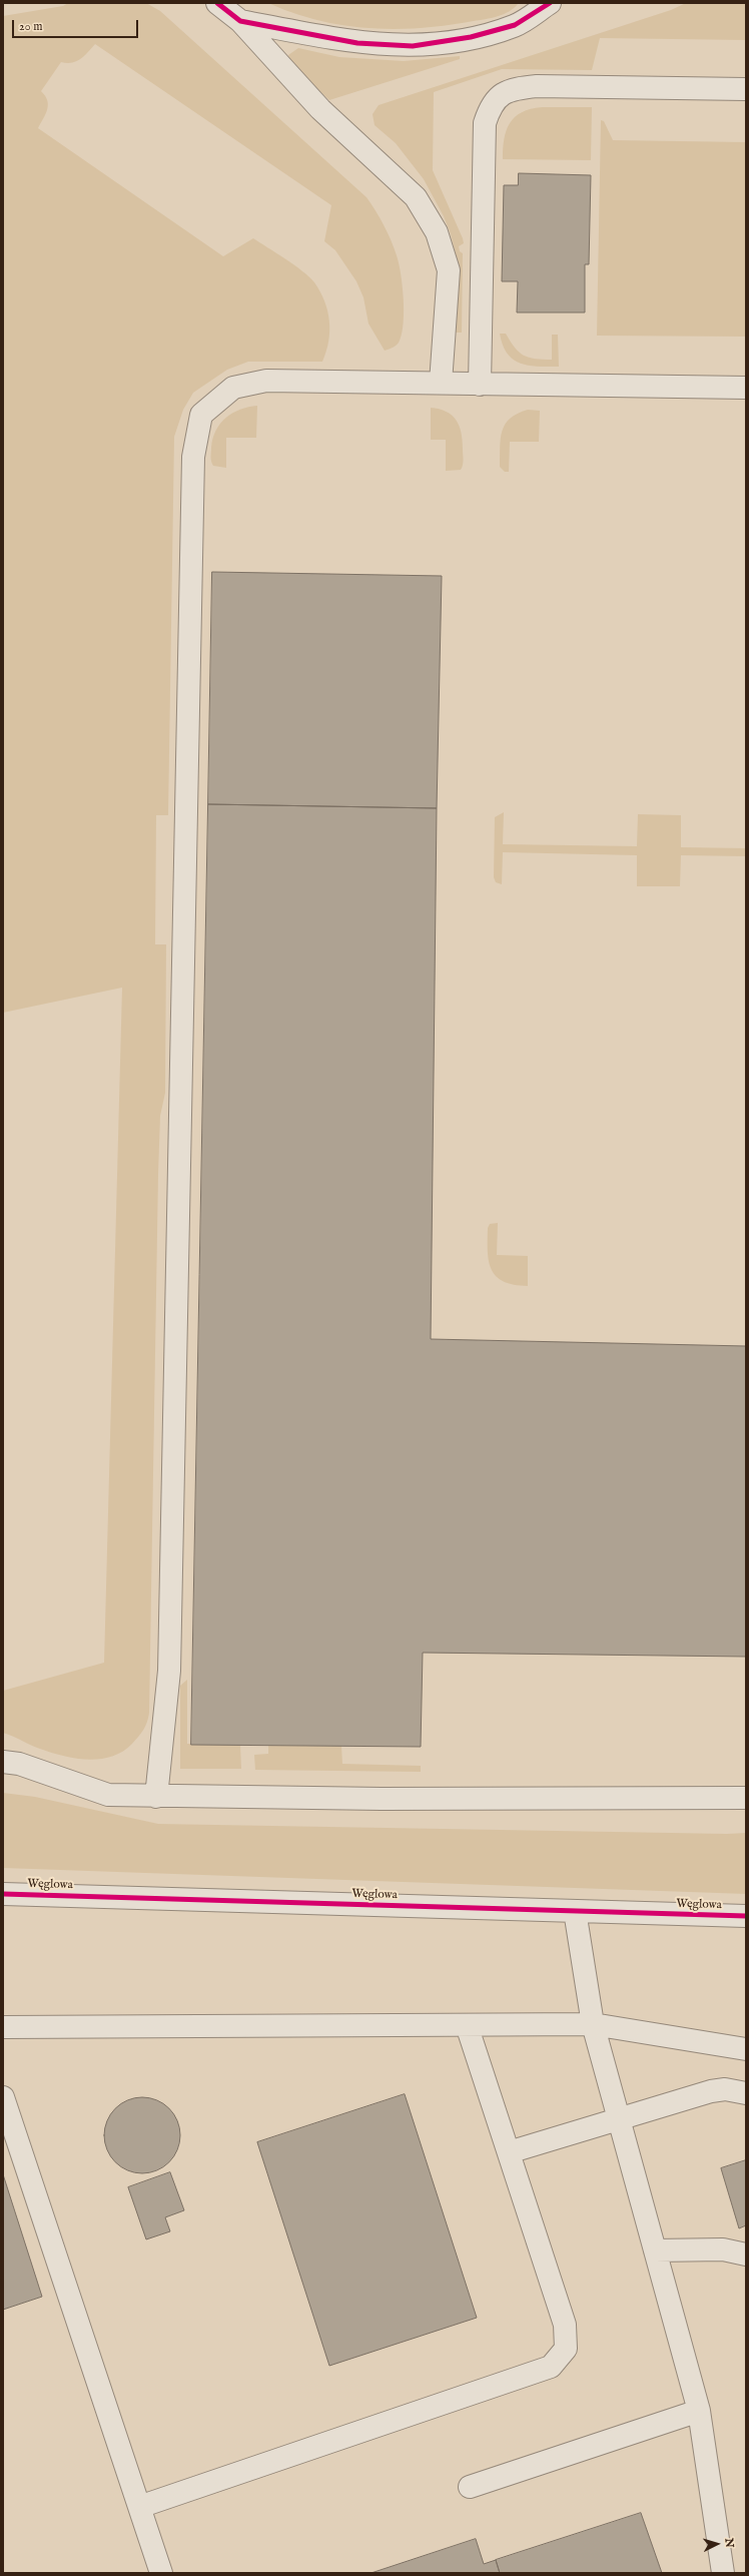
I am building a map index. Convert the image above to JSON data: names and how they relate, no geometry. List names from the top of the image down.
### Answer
{
  "streets": {
    "street": ["Węglowa"]
  },
  "scale_bar": "20 m",
  "north": "right"
}
